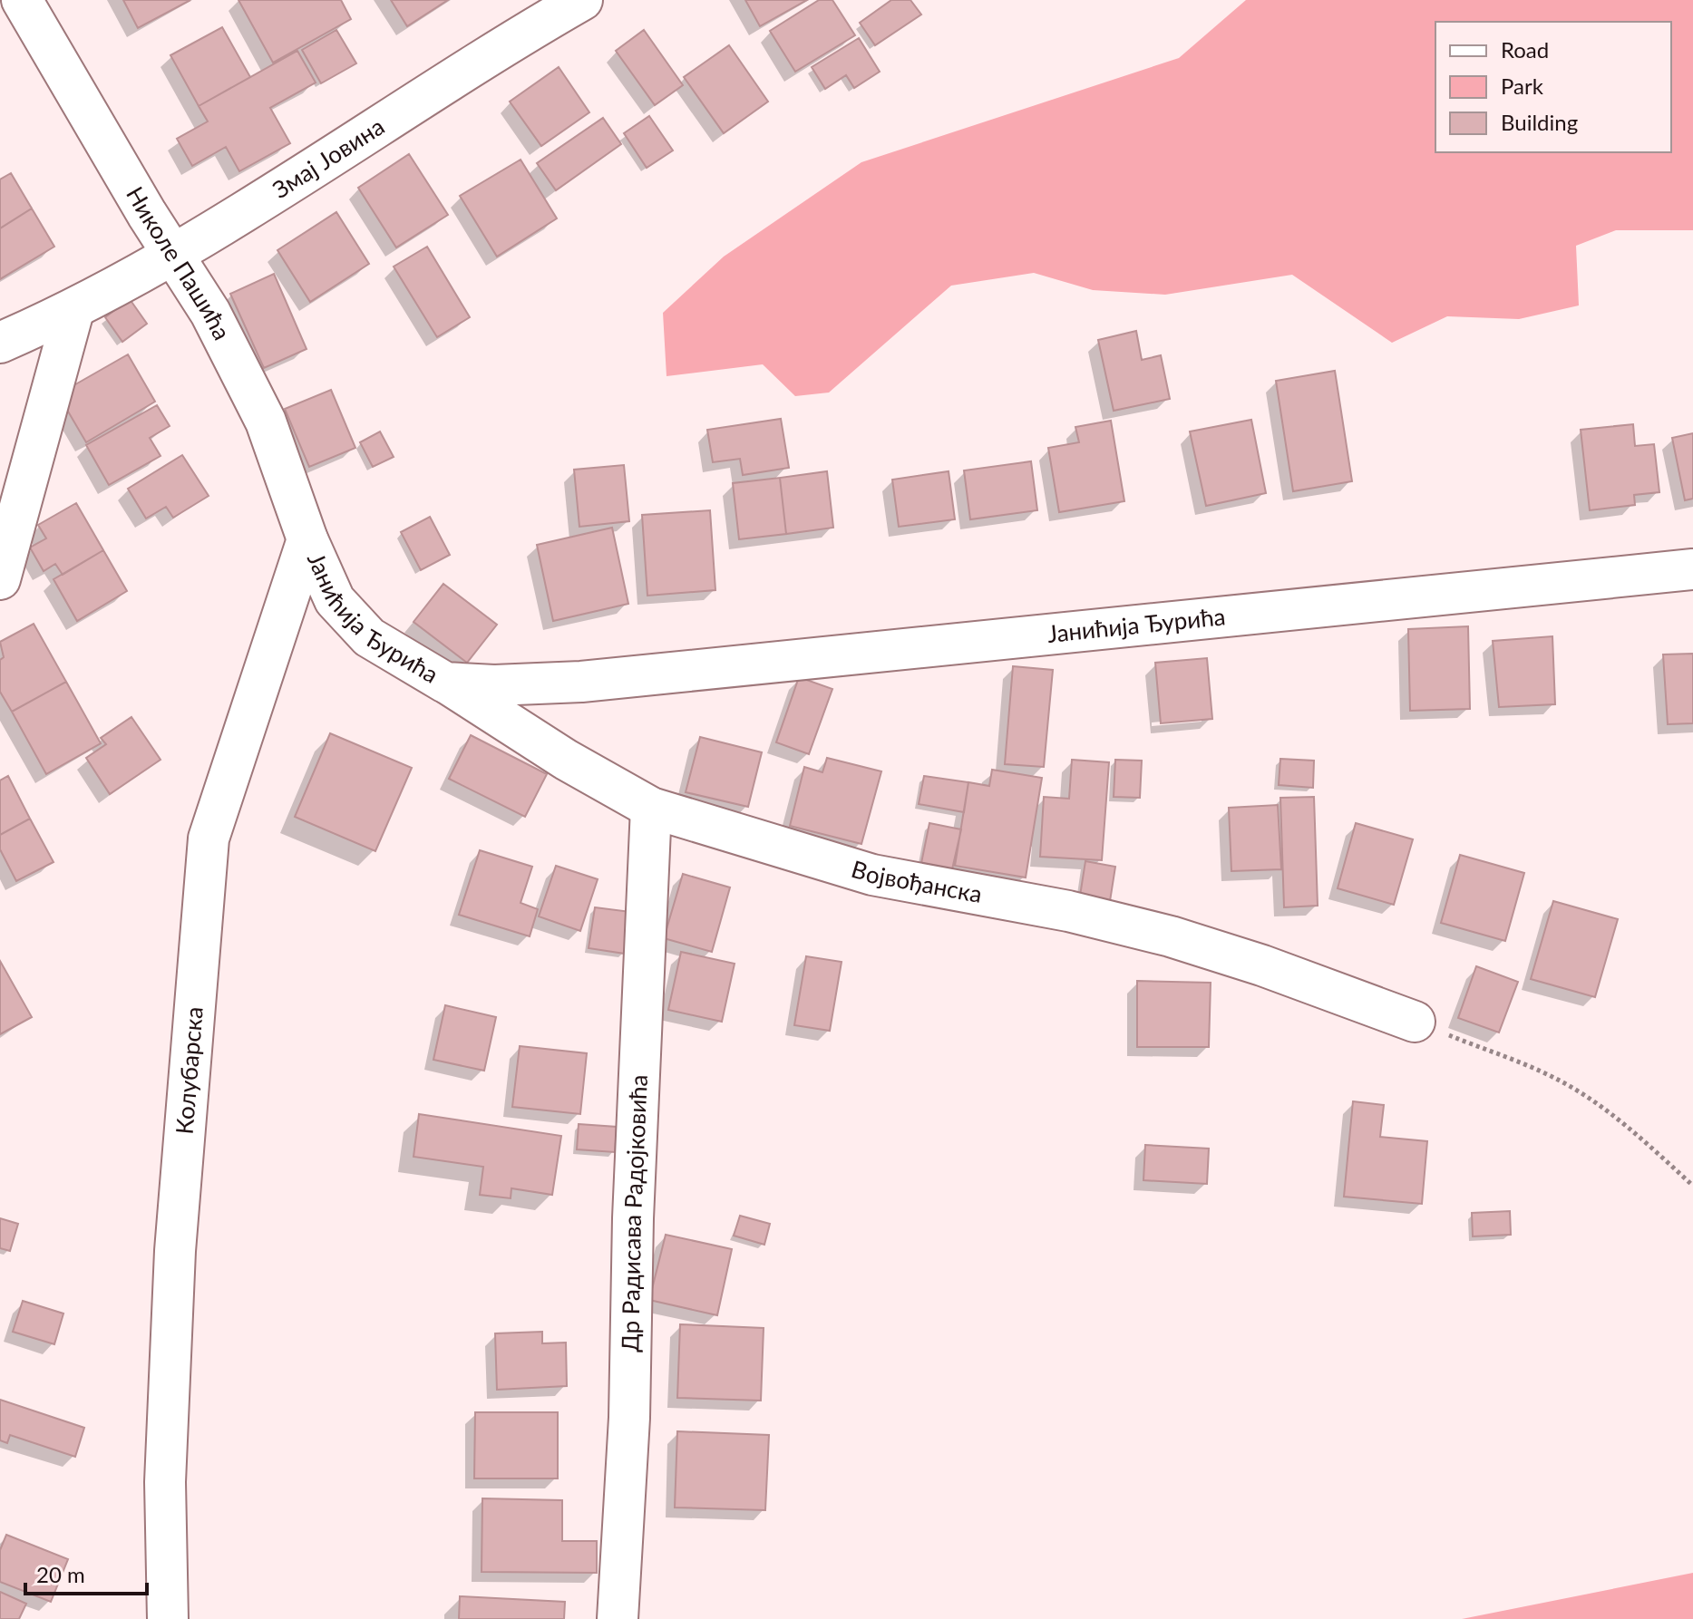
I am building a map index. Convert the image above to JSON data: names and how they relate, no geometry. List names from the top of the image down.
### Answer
{
  "streets": {
    "street": [
      "Змај Јовина",
      "Николе Пашића",
      "Јанићија Ђурића",
      "Војвођанска",
      "Колубарска",
      "Др Радисава Радојковића"
    ]
  },
  "crossings": [
    ["Змај Јовина", "Николе Пашића"],
    ["Николе Пашића", "Јанићија Ђурића"],
    ["Николе Пашића", "Колубарска"],
    ["Јанићија Ђурића", "Војвођанска"],
    ["Јанићија Ђурића", "Колубарска"],
    ["Војвођанска", "Др Радисава Радојковића"]
  ],
  "legend": ["Road", "Park", "Building"],
  "scale_bar": "20 m"
}
